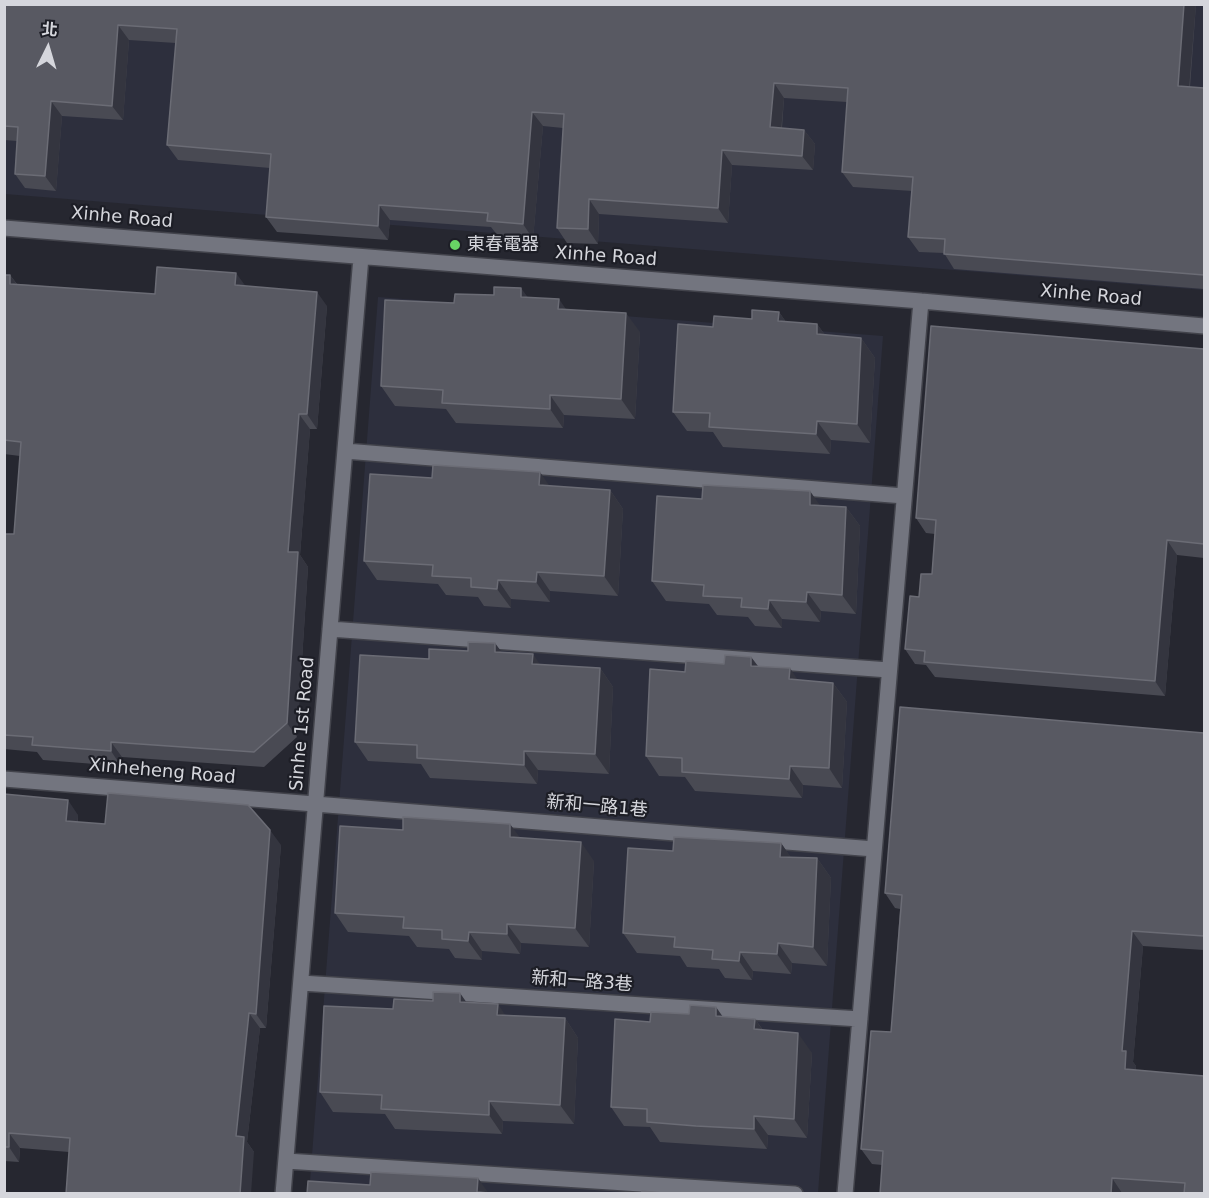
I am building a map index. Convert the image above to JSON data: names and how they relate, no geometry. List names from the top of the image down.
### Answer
{
  "streets": {
    "street": [
      "Xinhe Road",
      "Sinhe 1st Road",
      "Xinheheng Road",
      "新和一路1巷",
      "新和一路3巷"
    ]
  },
  "crossings": [
    ["Xinhe Road", "Sinhe 1st Road"],
    ["Sinhe 1st Road", "Xinheheng Road"],
    ["Sinhe 1st Road", "新和一路1巷"],
    ["Sinhe 1st Road", "新和一路3巷"],
    ["Xinheheng Road", "新和一路1巷"]
  ],
  "places": ["東春電器"],
  "north": "top"
}
